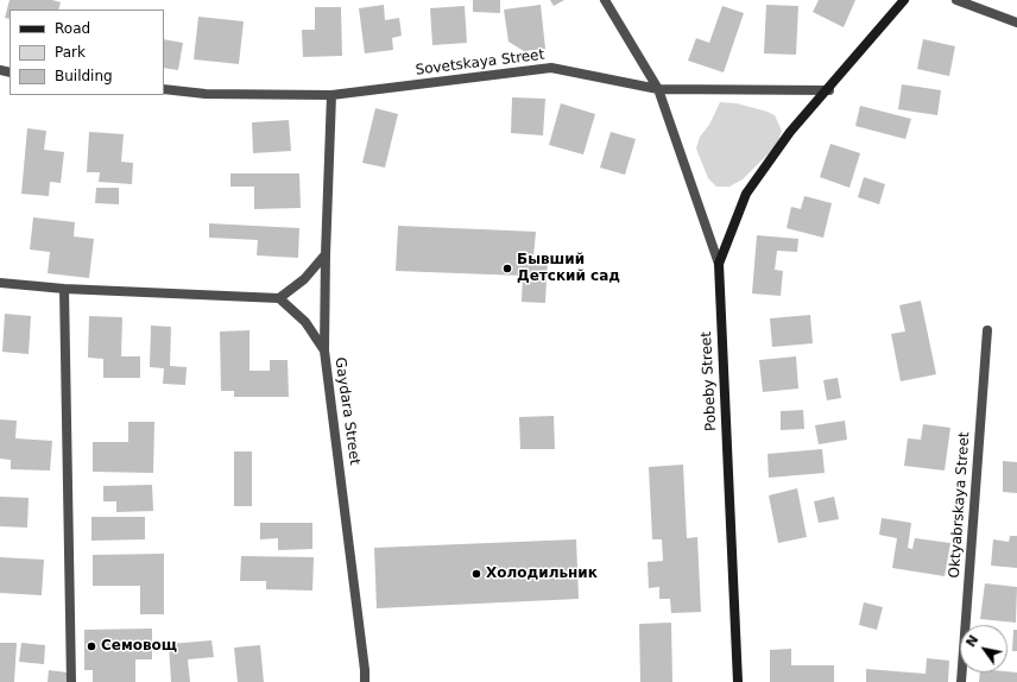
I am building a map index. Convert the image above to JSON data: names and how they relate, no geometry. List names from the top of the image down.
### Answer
{
  "streets": {
    "street": [
      "Sovetskaya Street",
      "Pobeby Street",
      "Gaydara Street",
      "Oktyabrskaya Street"
    ]
  },
  "crossings": [
    ["Sovetskaya Street", "Pobeby Street"]
  ],
  "places": ["Бывший Детский сад", "Холодильник", "Семовощ"],
  "legend": ["Road", "Park", "Building"],
  "north": "top left"
}
